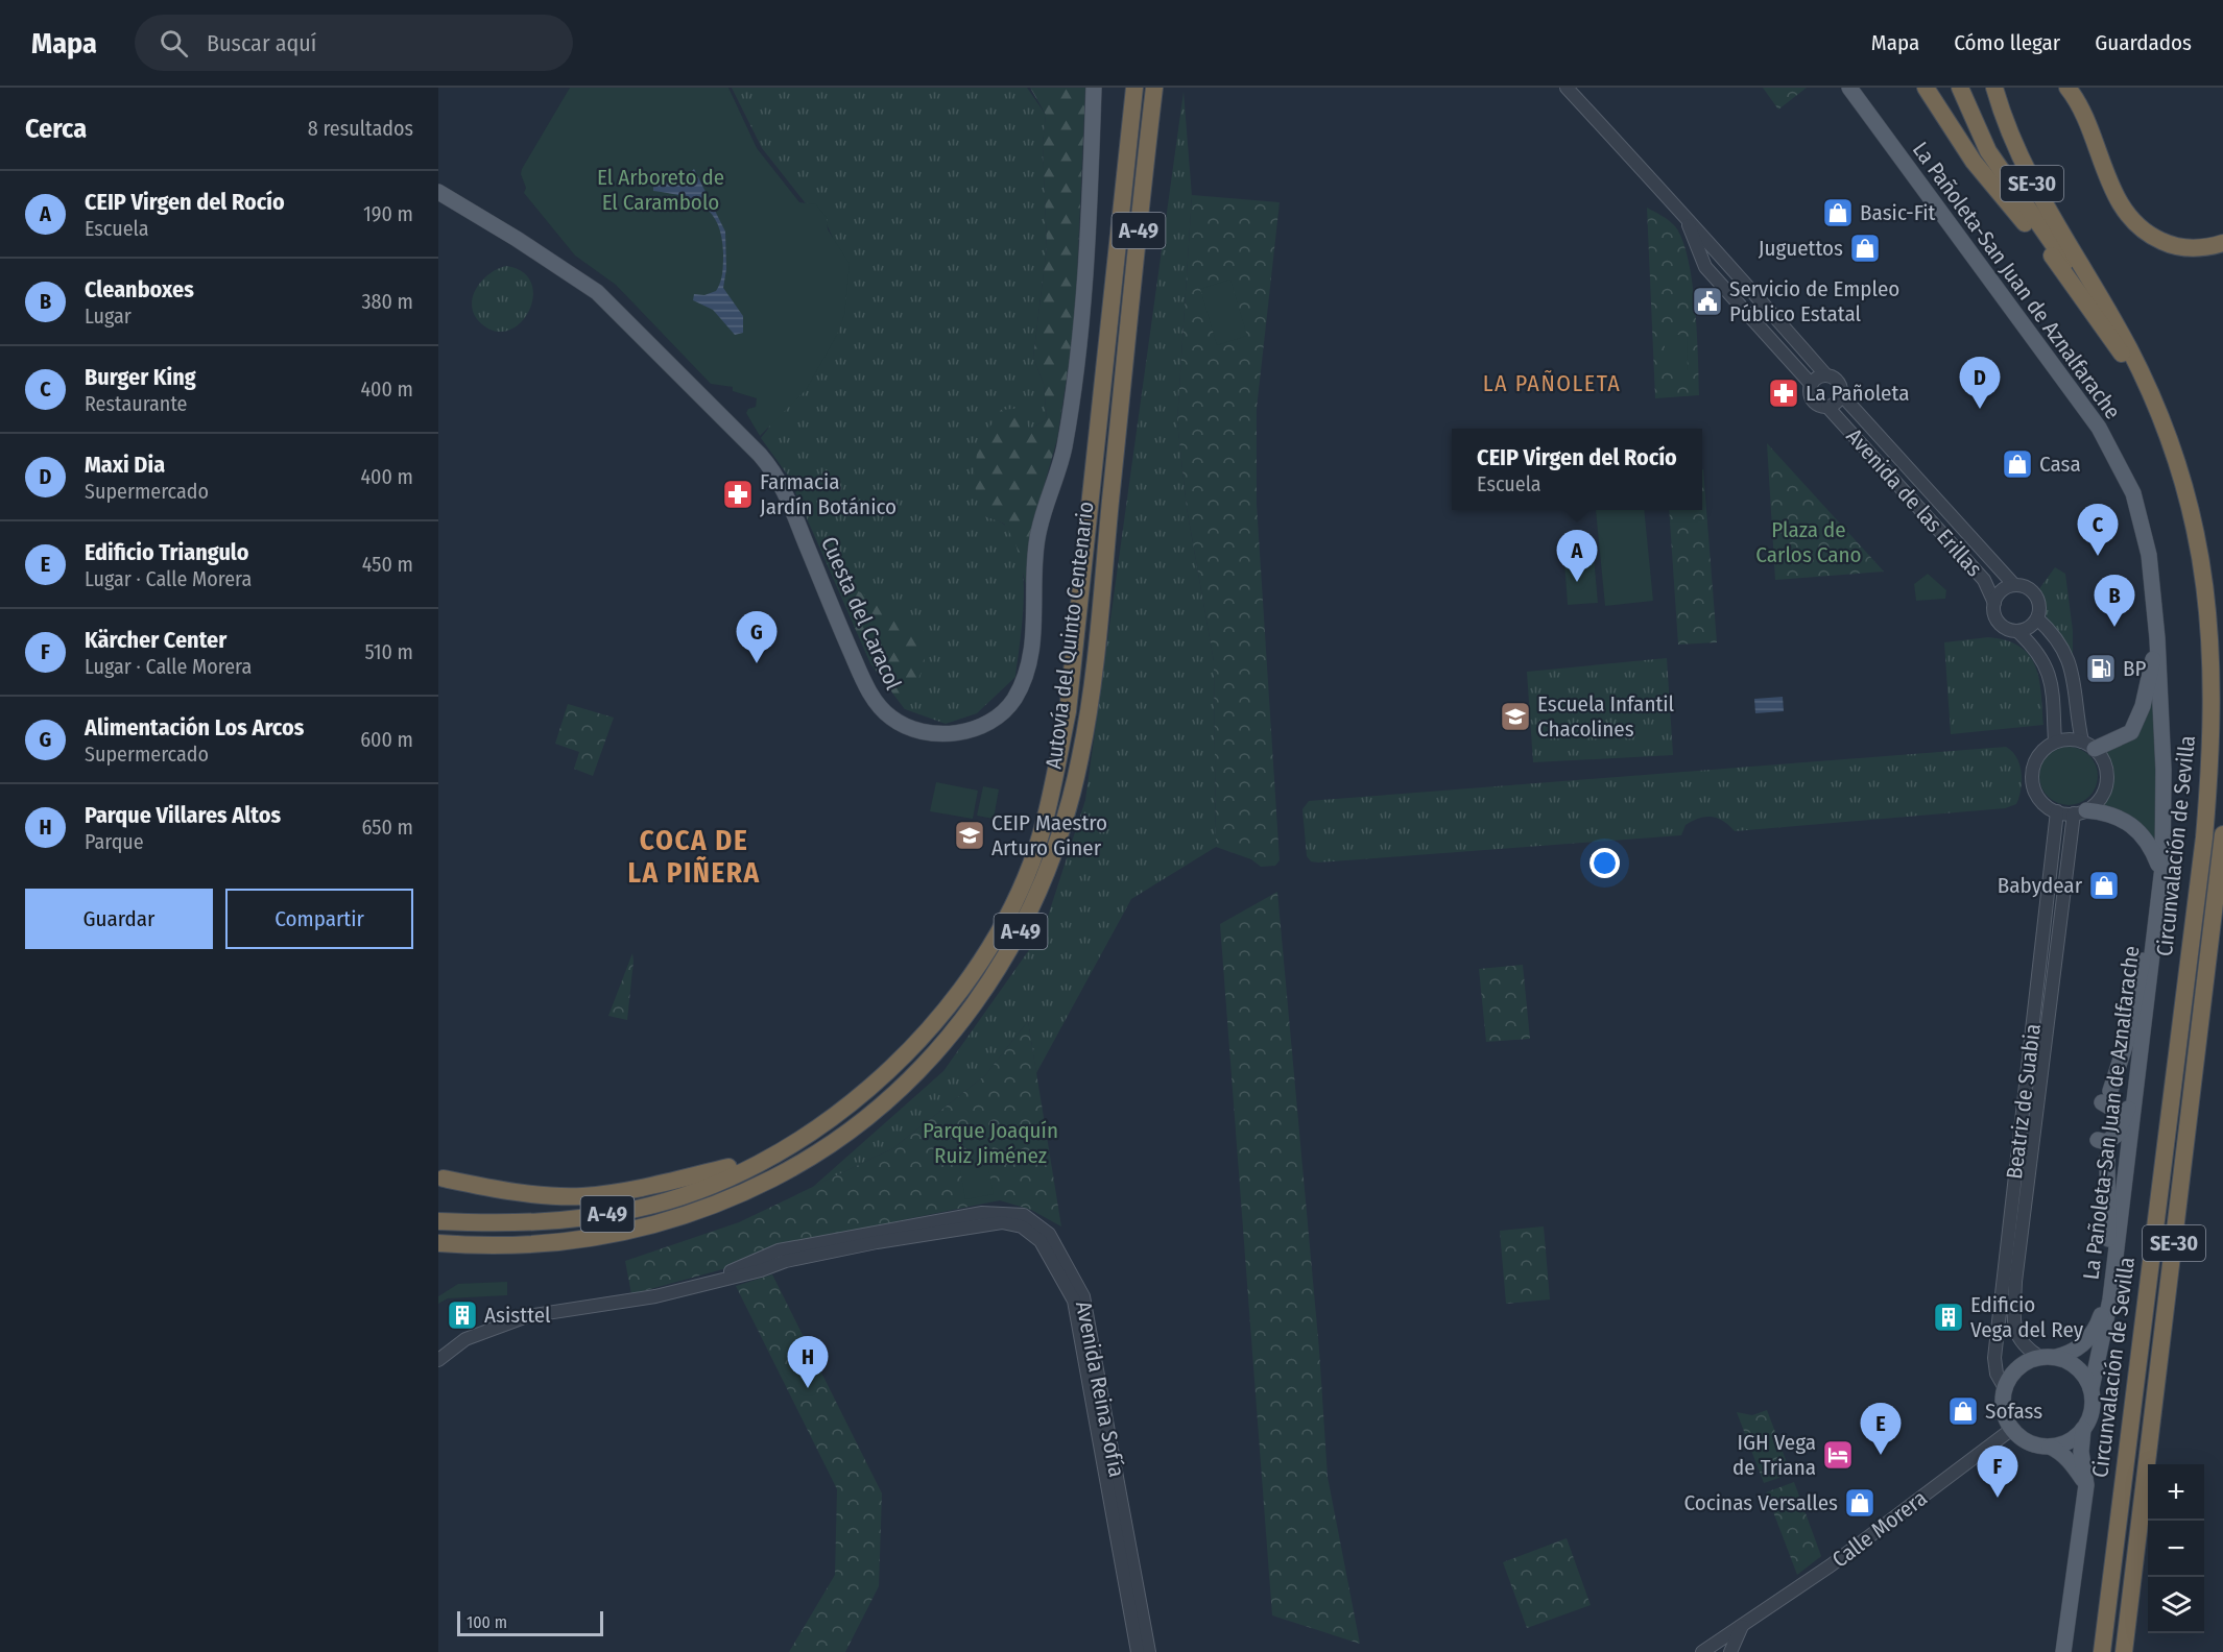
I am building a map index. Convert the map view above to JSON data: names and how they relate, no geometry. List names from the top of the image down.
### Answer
{
  "streets": {
    "highway": [
      "SE-30",
      "A-49",
      "Autovía del Quinto Centenario",
      "Circunvalación de Sevilla"
    ],
    "main road": ["La Pañoleta-San Juan de Aznalfarache", "Cuesta del Caracol"],
    "street": [
      "Avenida de las Erillas",
      "Beatriz de Suabia",
      "Avenida Reina Sofía",
      "Calle Morera"
    ]
  },
  "crossings": [
    ["La Pañoleta-San Juan de Aznalfarache", "Beatriz de Suabia"],
    ["La Pañoleta-San Juan de Aznalfarache", "Calle Morera"],
    ["Beatriz de Suabia", "Calle Morera"]
  ],
  "districts": ["LA PAÑOLETA", "COCA DE LA PIÑERA"],
  "parks": ["El Arboreto de El Carambolo", "Plaza de Carlos Cano", "Parque Joaquín Ruiz Jiménez"],
  "places": {
    "shop": [
      "Basic-Fit",
      "Juguettos",
      "Casa",
      "Babydear",
      "Sofass",
      "Cocinas Versalles"
    ],
    "public building": ["Servicio de Empleo Público Estatal"],
    "pharmacy": ["La Pañoleta", "Farmacia Jardín Botánico"],
    "fuel station": ["BP"],
    "school or university": ["Escuela Infantil Chacolines", "CEIP Maestro Arturo Giner"],
    "building": ["Asisttel", "Edificio Vega del Rey"],
    "hotel": ["IGH Vega de Triana"]
  },
  "scale_bar": "100 m",
  "page": {
    "header": "Mapa",
    "search": "Buscar aquí",
    "nav": ["Mapa", "Cómo llegar", "Guardados"],
    "heading": ["Cerca", "8 resultados"],
    "list": [
      {
        "mark": "A",
        "name": "CEIP Virgen del Rocío",
        "note": "Escuela",
        "value": "190 m"
      },
      {
        "mark": "B",
        "name": "Cleanboxes",
        "note": "Lugar",
        "value": "380 m"
      },
      {
        "mark": "C",
        "name": "Burger King",
        "note": "Restaurante",
        "value": "400 m"
      },
      {
        "mark": "D",
        "name": "Maxi Dia",
        "note": "Supermercado",
        "value": "400 m"
      },
      {
        "mark": "E",
        "name": "Edificio Triangulo",
        "note": "Lugar · Calle Morera",
        "value": "450 m"
      },
      {
        "mark": "F",
        "name": "Kärcher Center",
        "note": "Lugar · Calle Morera",
        "value": "510 m"
      },
      {
        "mark": "G",
        "name": "Alimentación Los Arcos",
        "note": "Supermercado",
        "value": "600 m"
      },
      {
        "mark": "H",
        "name": "Parque Villares Altos",
        "note": "Parque",
        "value": "650 m"
      }
    ],
    "pins": [
      "D",
      "C",
      "A",
      "B",
      "G",
      "H",
      "E",
      "F"
    ],
    "popup": ["CEIP Virgen del Rocío", "Escuela"],
    "buttons": ["Guardar", "Compartir"],
    "map_buttons": ["+", "−"],
    "scale": "100 m"
  }
}
